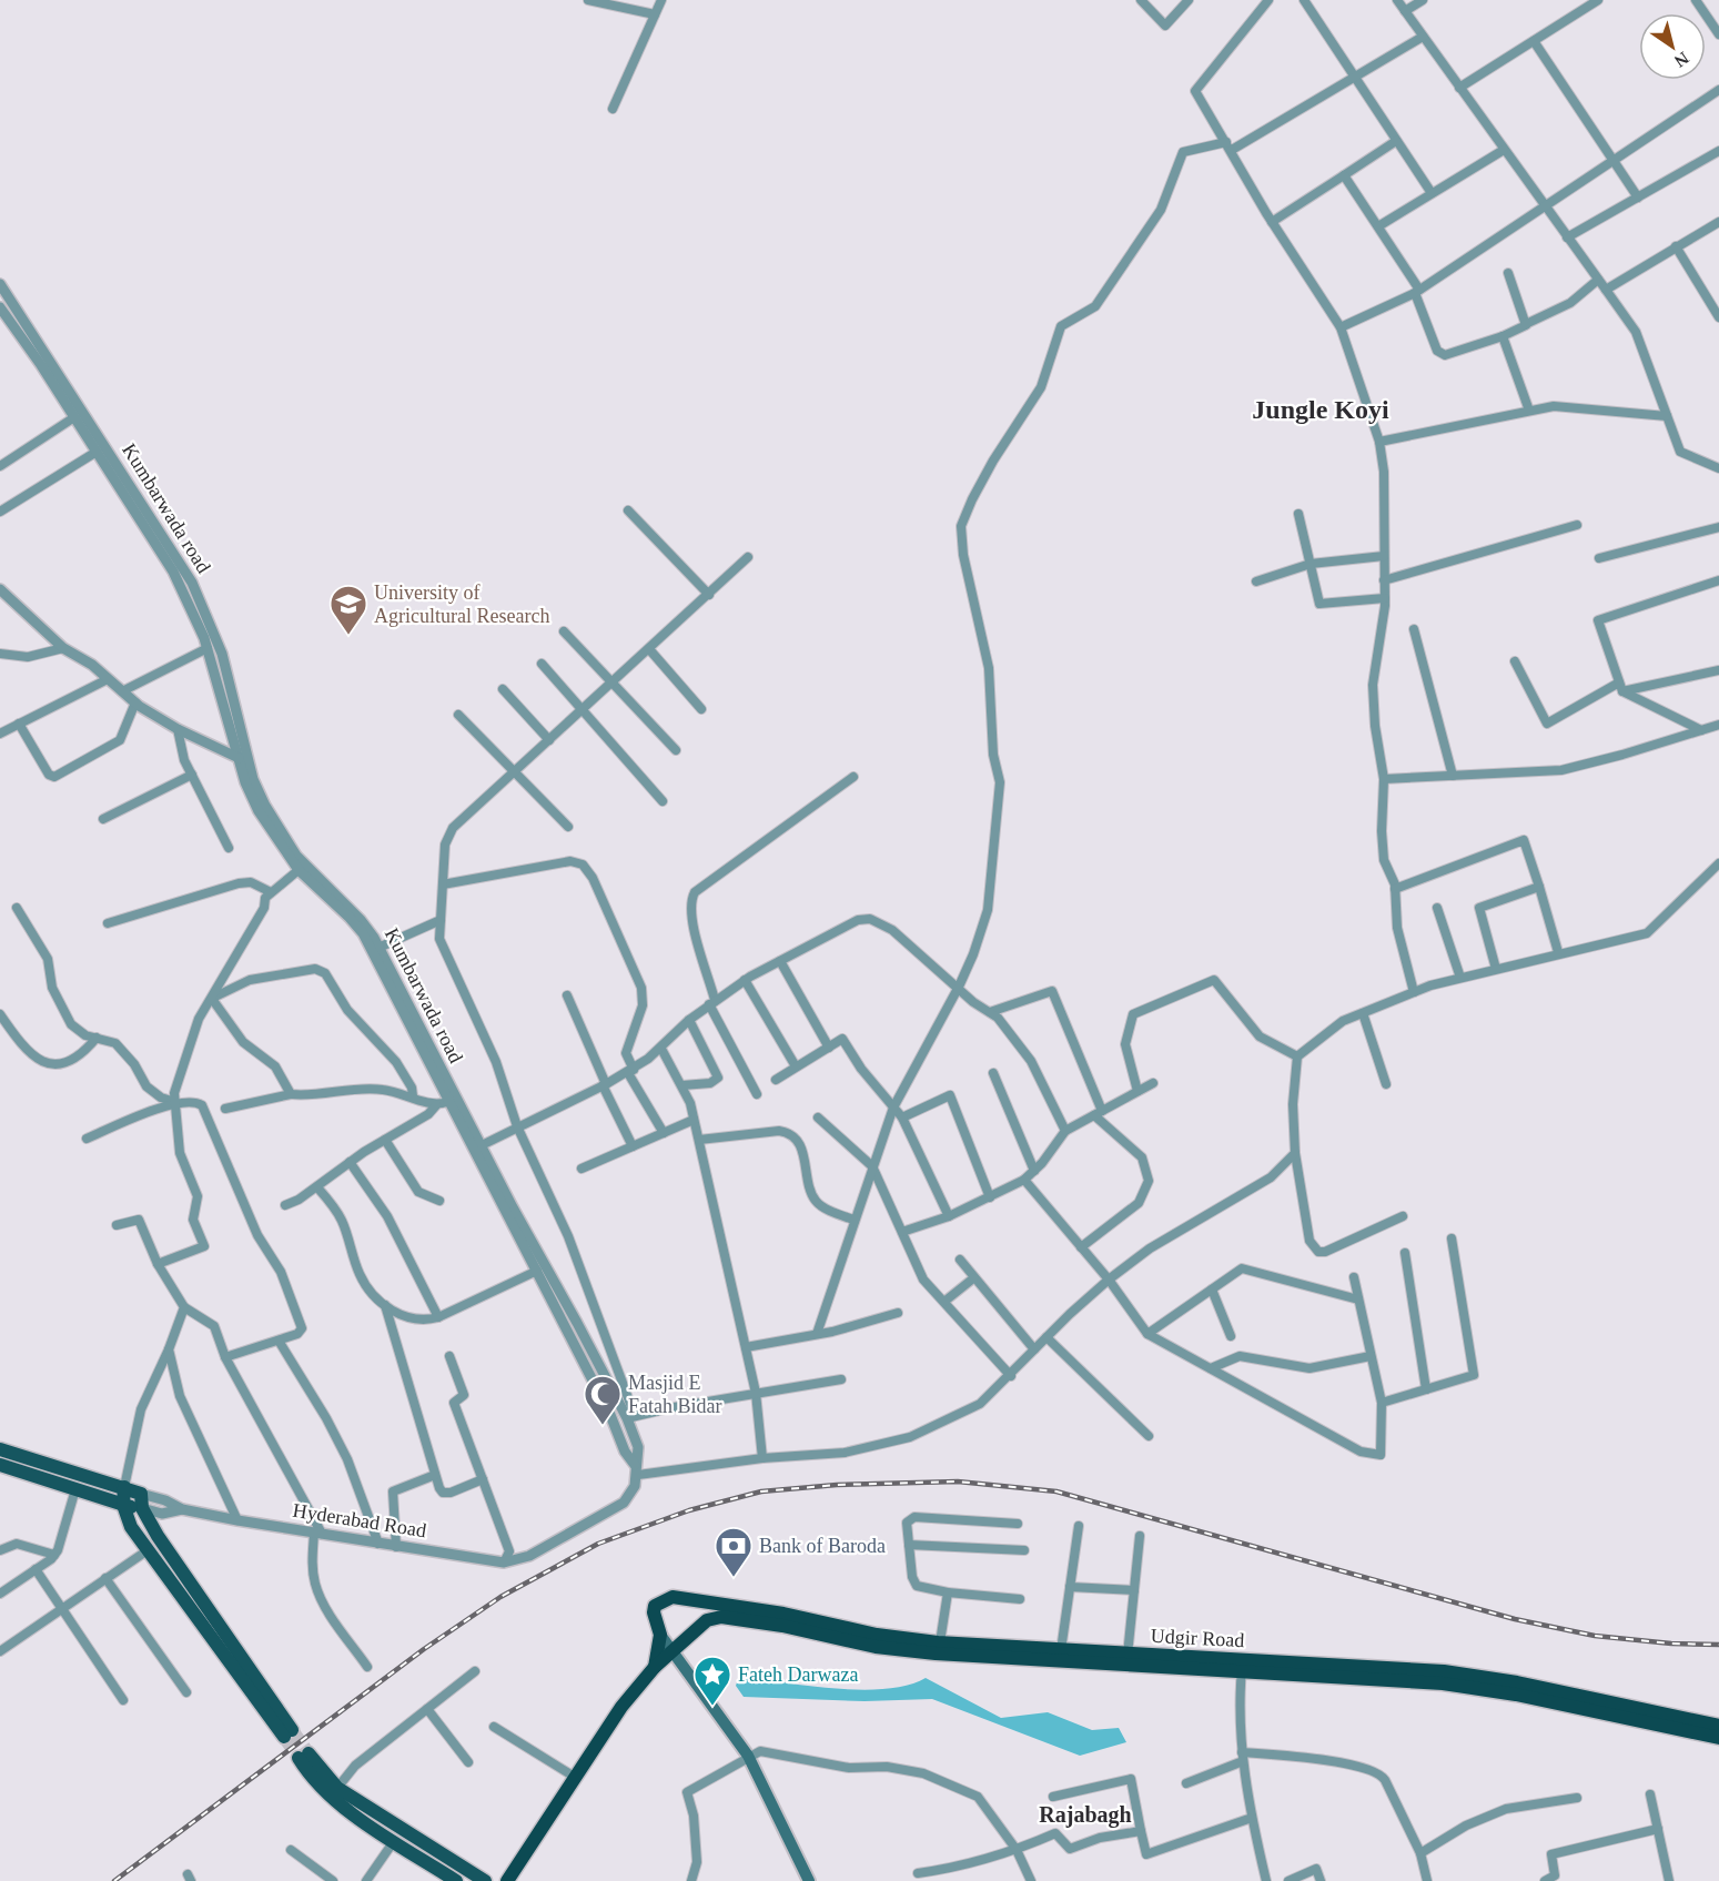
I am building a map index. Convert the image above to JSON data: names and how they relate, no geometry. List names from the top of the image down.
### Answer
{
  "streets": {
    "highway": ["Udgir Road"],
    "main road": ["Hyderabad Road"],
    "street": ["Kumbarwada road"]
  },
  "crossings": [
    ["Kumbarwada road", "Hyderabad Road"]
  ],
  "districts": ["Jungle Koyi", "Rajabagh"],
  "places": {
    "school or university": ["University of Agricultural Research"],
    "mosque": ["Masjid E Fatah Bidar"],
    "bank": ["Bank of Baroda"],
    "place": ["Fateh Darwaza"]
  },
  "north": "bottom right"
}
